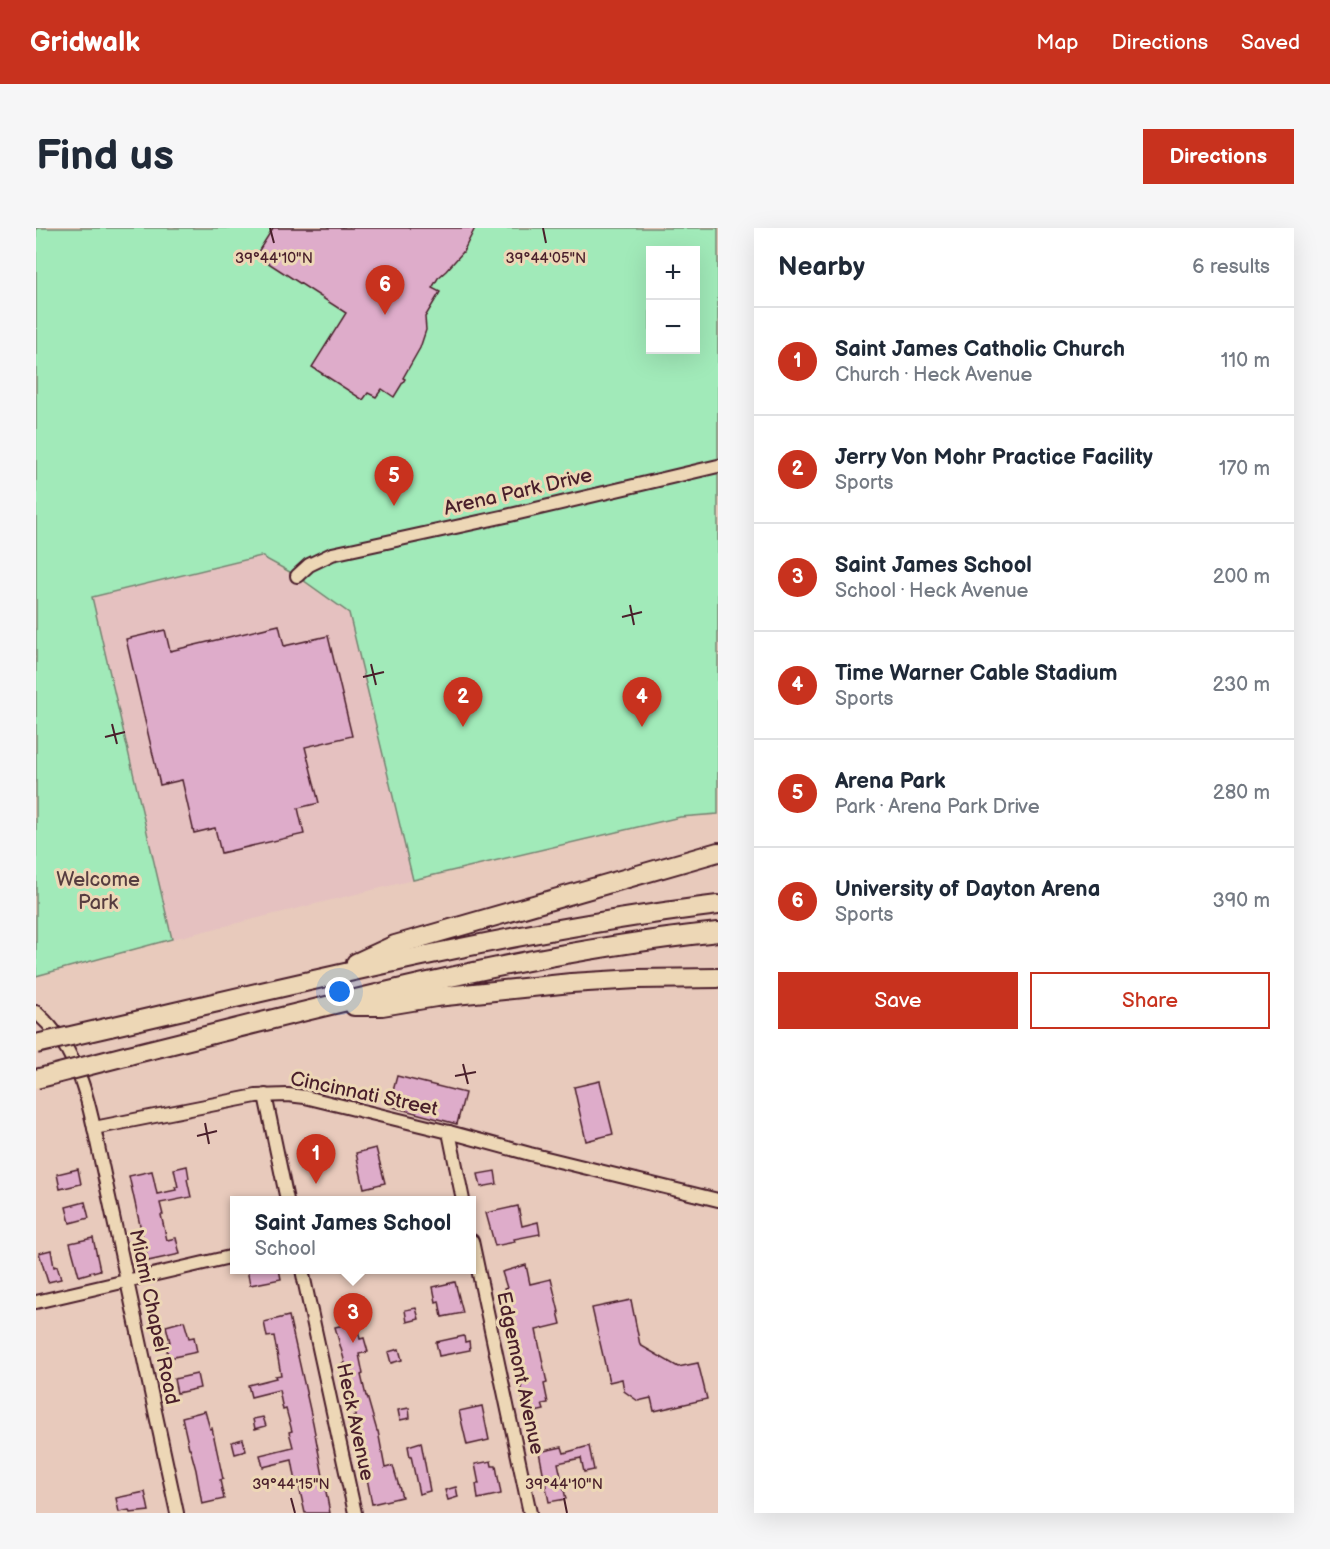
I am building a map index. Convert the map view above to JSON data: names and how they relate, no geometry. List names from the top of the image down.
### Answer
{
  "streets": {
    "street": [
      "Arena Park Drive",
      "Cincinnati Street",
      "Miami Chapel Road",
      "Edgemont Avenue",
      "Heck Avenue"
    ]
  },
  "crossings": [
    ["Cincinnati Street", "Miami Chapel Road"]
  ],
  "parks": ["Welcome Park"],
  "page": {
    "header": "Gridwalk",
    "nav": ["Map", "Directions", "Saved"],
    "buttons": [
      "Directions",
      ["Save", "Share"]
    ],
    "title": "Find us",
    "heading": ["Nearby", "6 results"],
    "map_buttons": ["+", "−"],
    "pins": [
      "6",
      "5",
      "2",
      "4",
      "1",
      "3"
    ],
    "list": [
      {
        "mark": "1",
        "name": "Saint James Catholic Church",
        "note": "Church · Heck Avenue",
        "value": "110 m"
      },
      {
        "mark": "2",
        "name": "Jerry Von Mohr Practice Facility",
        "note": "Sports",
        "value": "170 m"
      },
      {
        "mark": "3",
        "name": "Saint James School",
        "note": "School · Heck Avenue",
        "value": "200 m"
      },
      {
        "mark": "4",
        "name": "Time Warner Cable Stadium",
        "note": "Sports",
        "value": "230 m"
      },
      {
        "mark": "5",
        "name": "Arena Park",
        "note": "Park · Arena Park Drive",
        "value": "280 m"
      },
      {
        "mark": "6",
        "name": "University of Dayton Arena",
        "note": "Sports",
        "value": "390 m"
      }
    ],
    "popup": ["Saint James School", "School"]
  },
  "coordinates": ["39°44'10\"N", "39°44'05\"N", "39°44'15\"N"]
}
